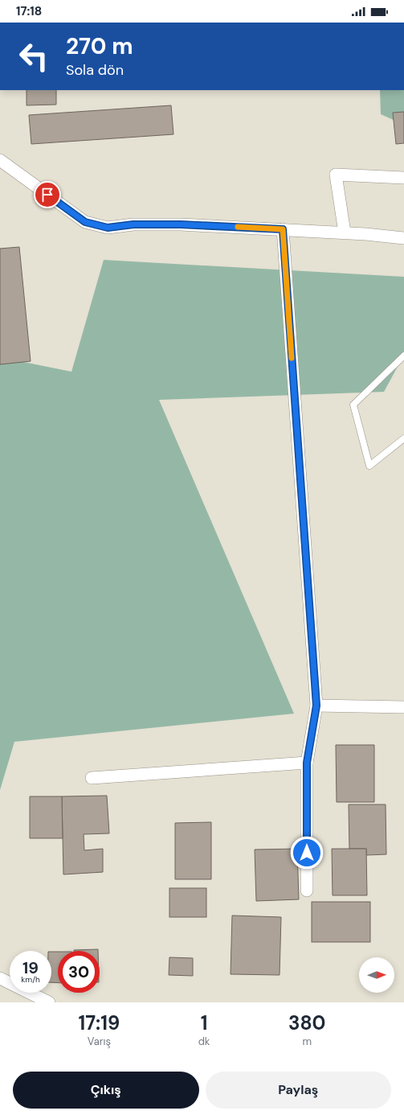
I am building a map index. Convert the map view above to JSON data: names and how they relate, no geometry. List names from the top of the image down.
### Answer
{
  "north": "right",
  "page": {
    "status": "17:18",
    "turn": ["270 m", "Sola dön"],
    "speed": "19 km/h",
    "limit": "30",
    "eta": [
      "17:19",
      "Varış",
      "1",
      "dk",
      "380",
      "m"
    ],
    "buttons": ["Çıkış", "Paylaş"]
  }
}
